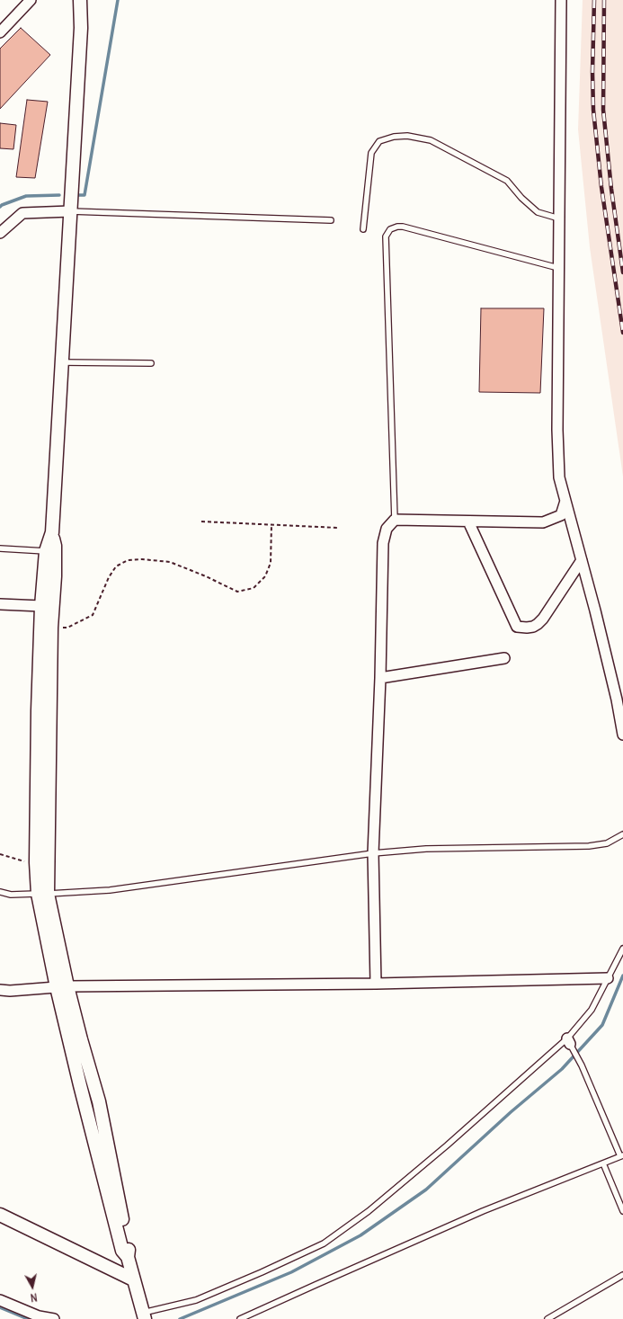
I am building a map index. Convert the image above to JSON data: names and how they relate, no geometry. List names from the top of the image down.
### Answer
{
  "north": "bottom"
}
